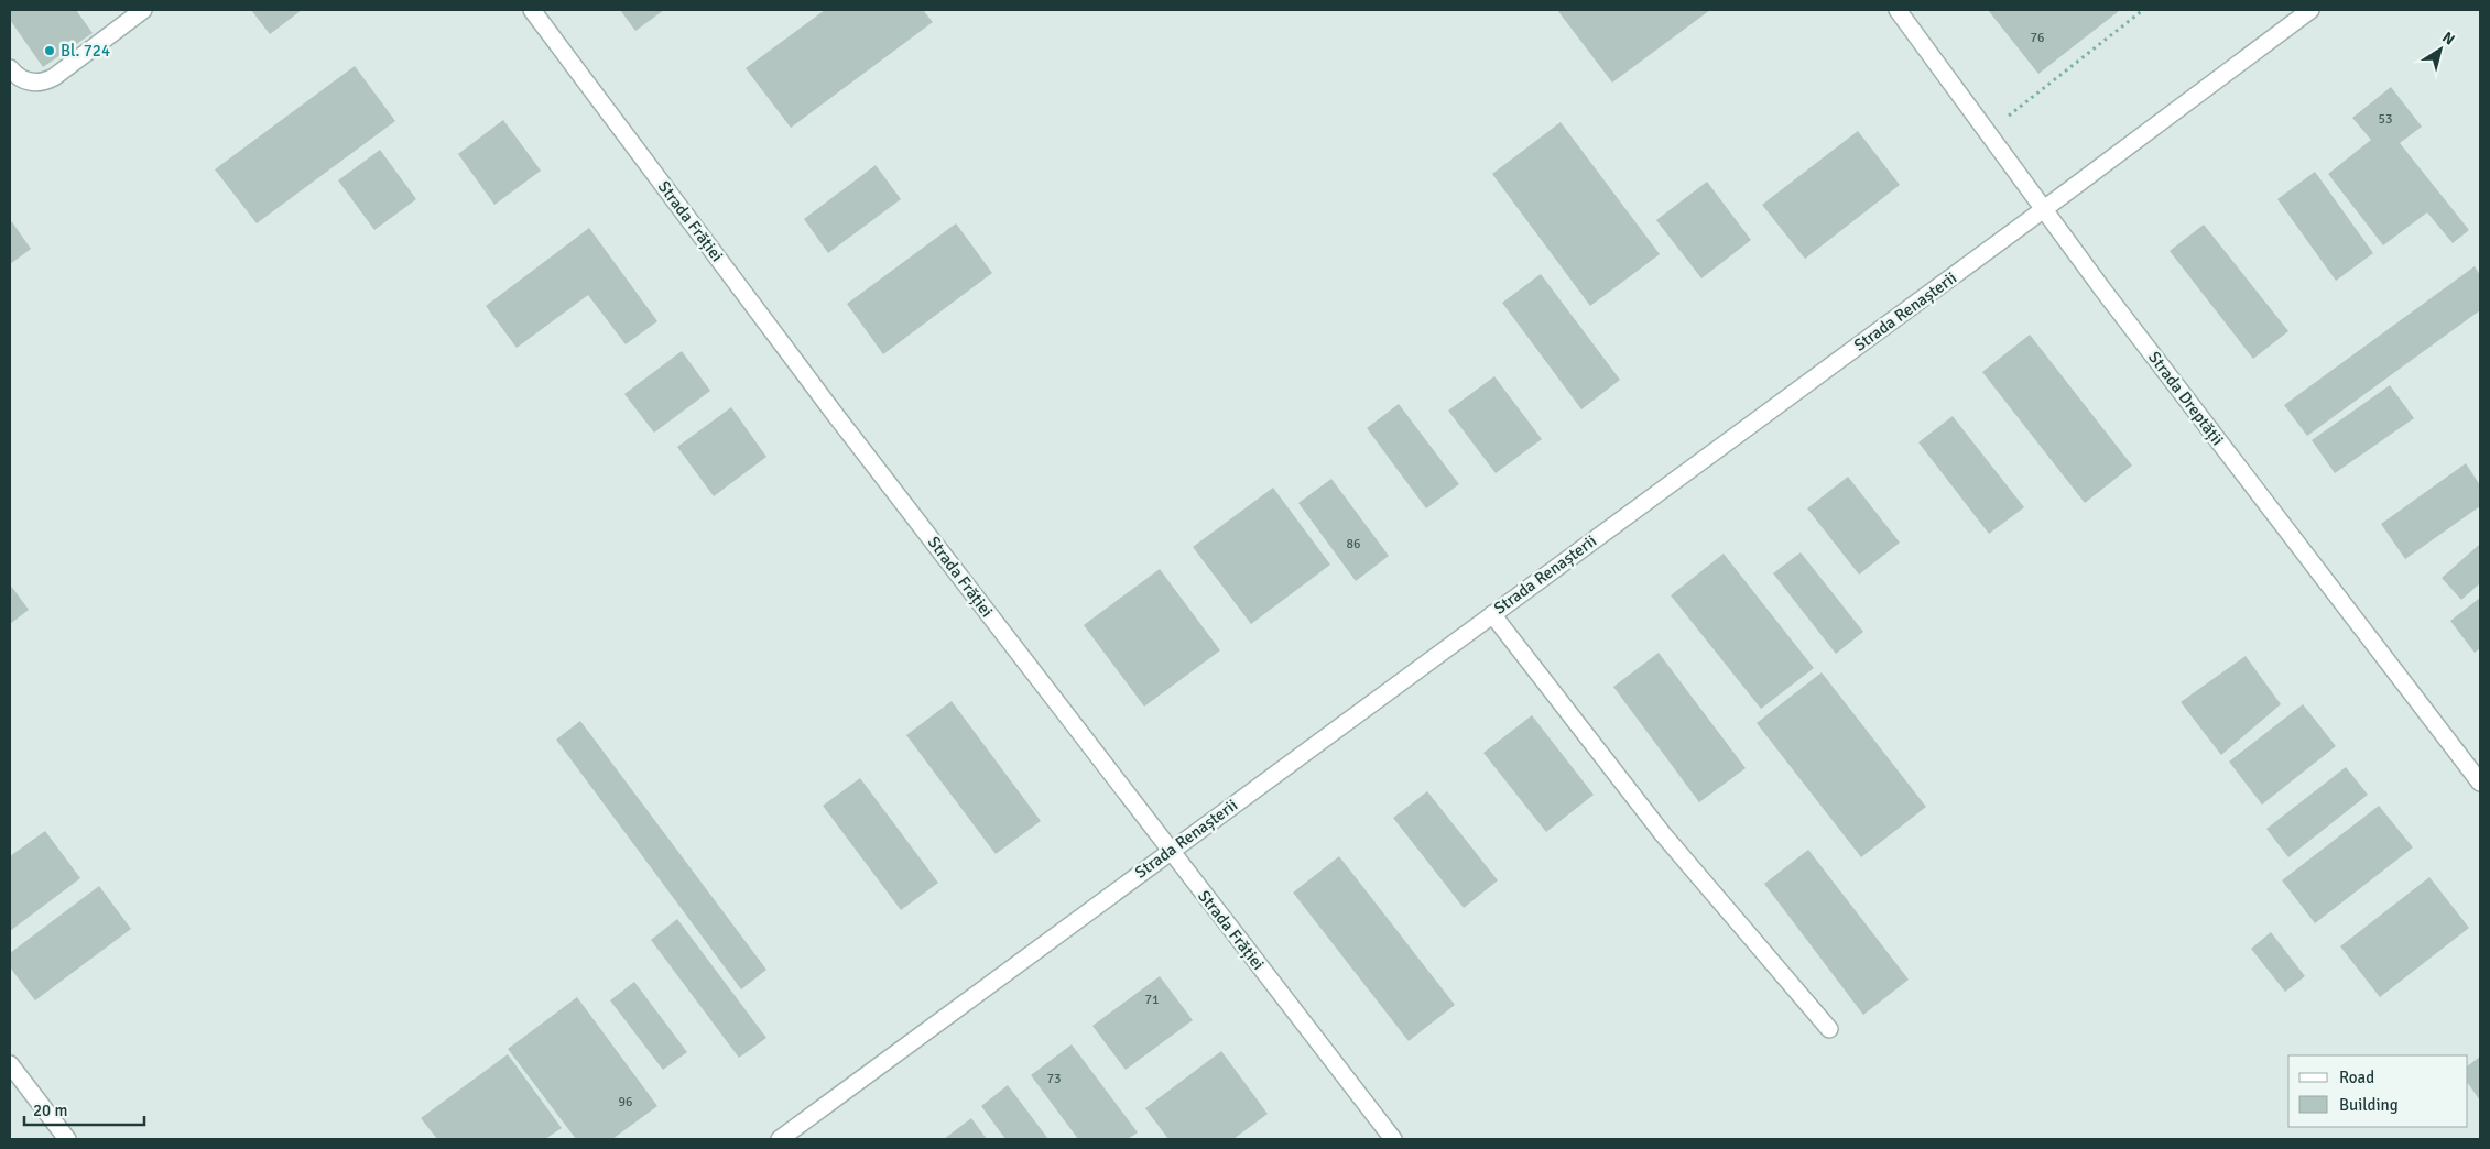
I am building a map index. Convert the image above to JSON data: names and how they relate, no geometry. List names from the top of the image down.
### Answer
{
  "streets": {
    "street": ["Strada Frăției", "Strada Renașterii", "Strada Dreptății"]
  },
  "crossings": [
    ["Strada Frăției", "Strada Renașterii"],
    ["Strada Renașterii", "Strada Dreptății"]
  ],
  "places": ["Bl. 724"],
  "house_numbers": [
    "76",
    "53",
    "86",
    "71",
    "73",
    "96"
  ],
  "legend": ["Road", "Building"],
  "scale_bar": "20 m",
  "north": "top right"
}
